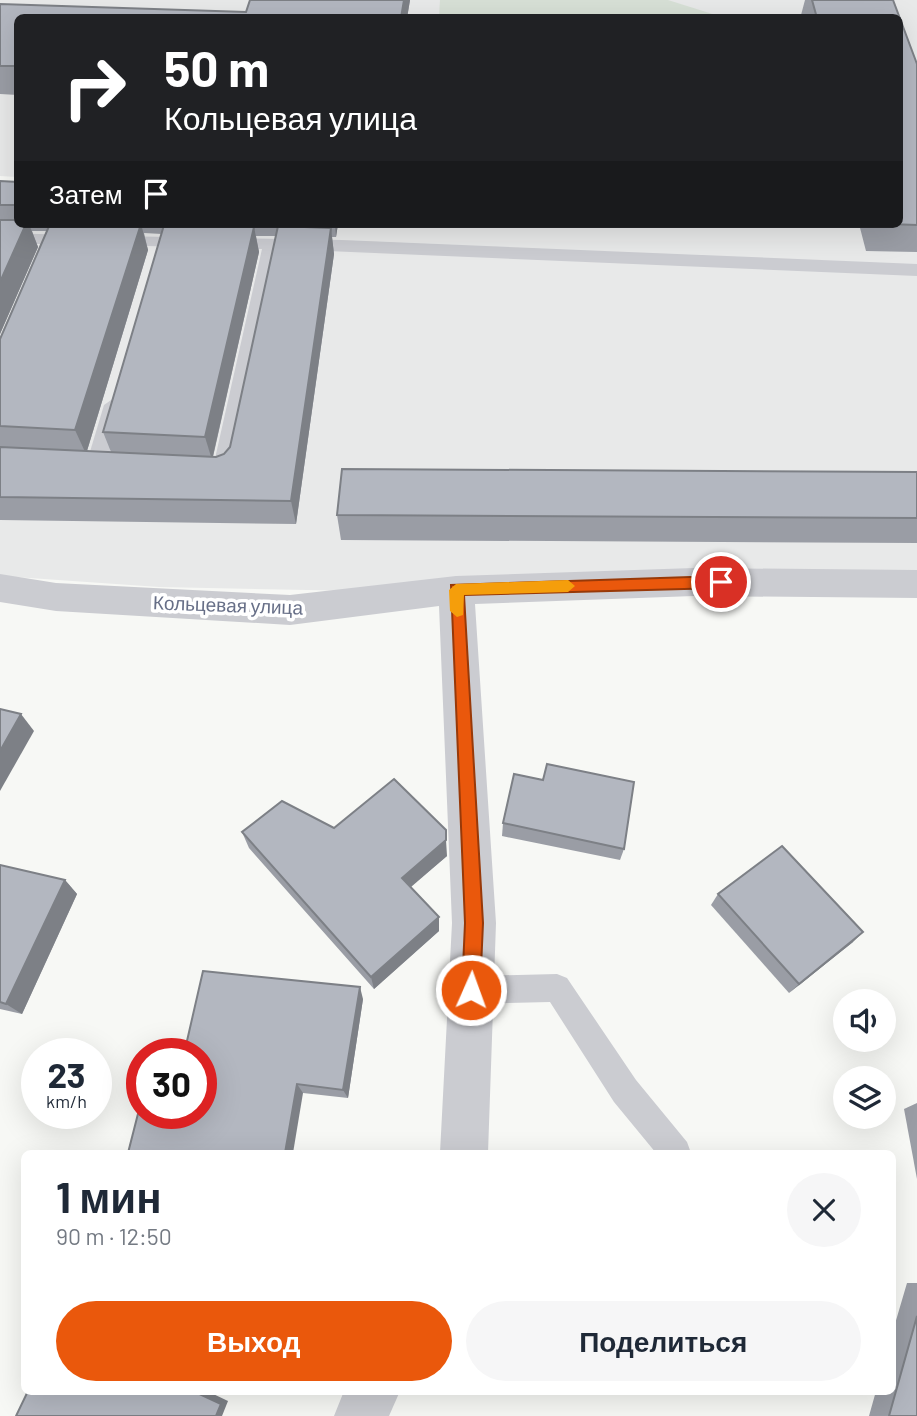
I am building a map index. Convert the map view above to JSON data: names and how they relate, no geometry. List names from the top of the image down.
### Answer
{
  "streets": {
    "street": ["Кольцевая улица"]
  },
  "page": {
    "turn": ["50 m", "Кольцевая улица"],
    "then": "Затем",
    "speed": "23 km/h",
    "limit": "30",
    "heading": ["1 мин", "90 m · 12:50"],
    "buttons": ["Выход", "Поделиться"]
  }
}
